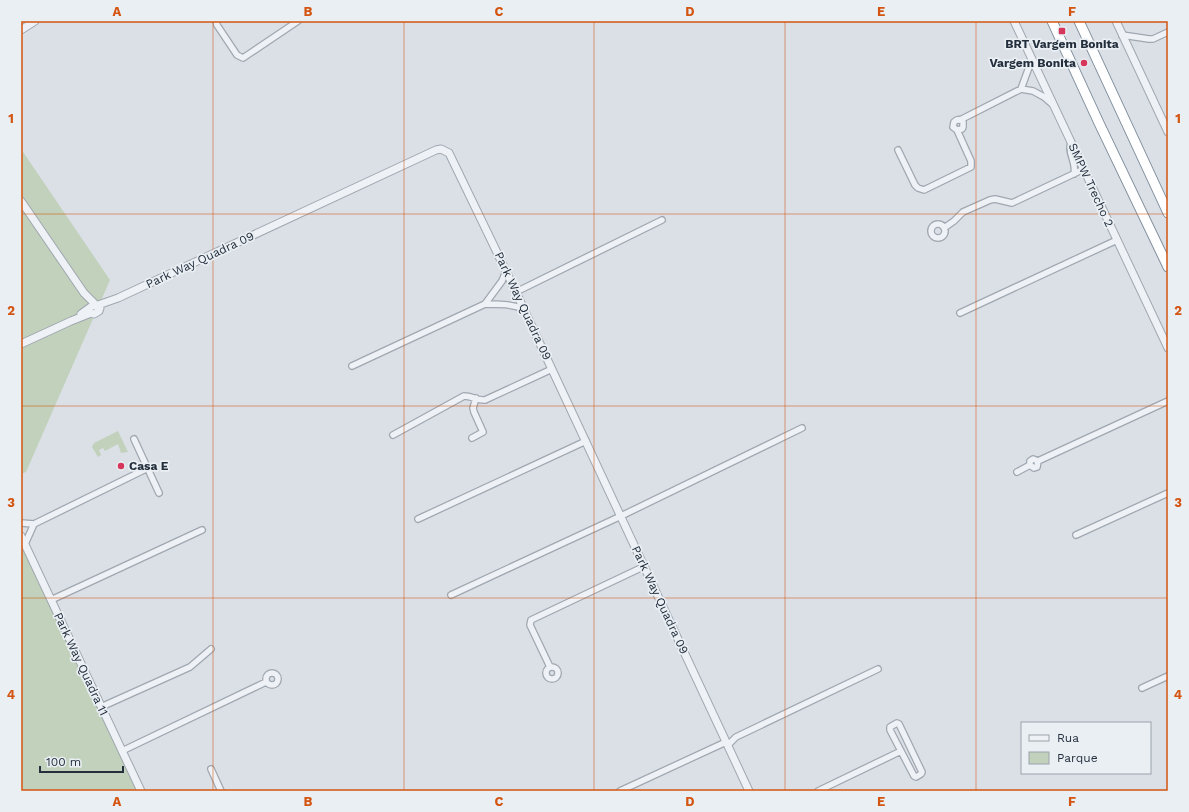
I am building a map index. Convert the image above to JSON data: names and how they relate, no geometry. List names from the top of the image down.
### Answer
{
  "streets": {
    "street": ["SMPW Trecho 2", "Park Way Quadra 09", "Park Way Quadra 11"]
  },
  "places": {
    "transit": ["BRT Vargem Bonita"],
    "other": ["Vargem Bonita", "Casa E"]
  },
  "legend": ["Rua", "Parque"],
  "scale_bar": "100 m",
  "grid": {
    "columns": [
      "A",
      "B",
      "C",
      "D",
      "E",
      "F"
    ],
    "rows": [
      "1",
      "2",
      "3",
      "4"
    ]
  }
}
